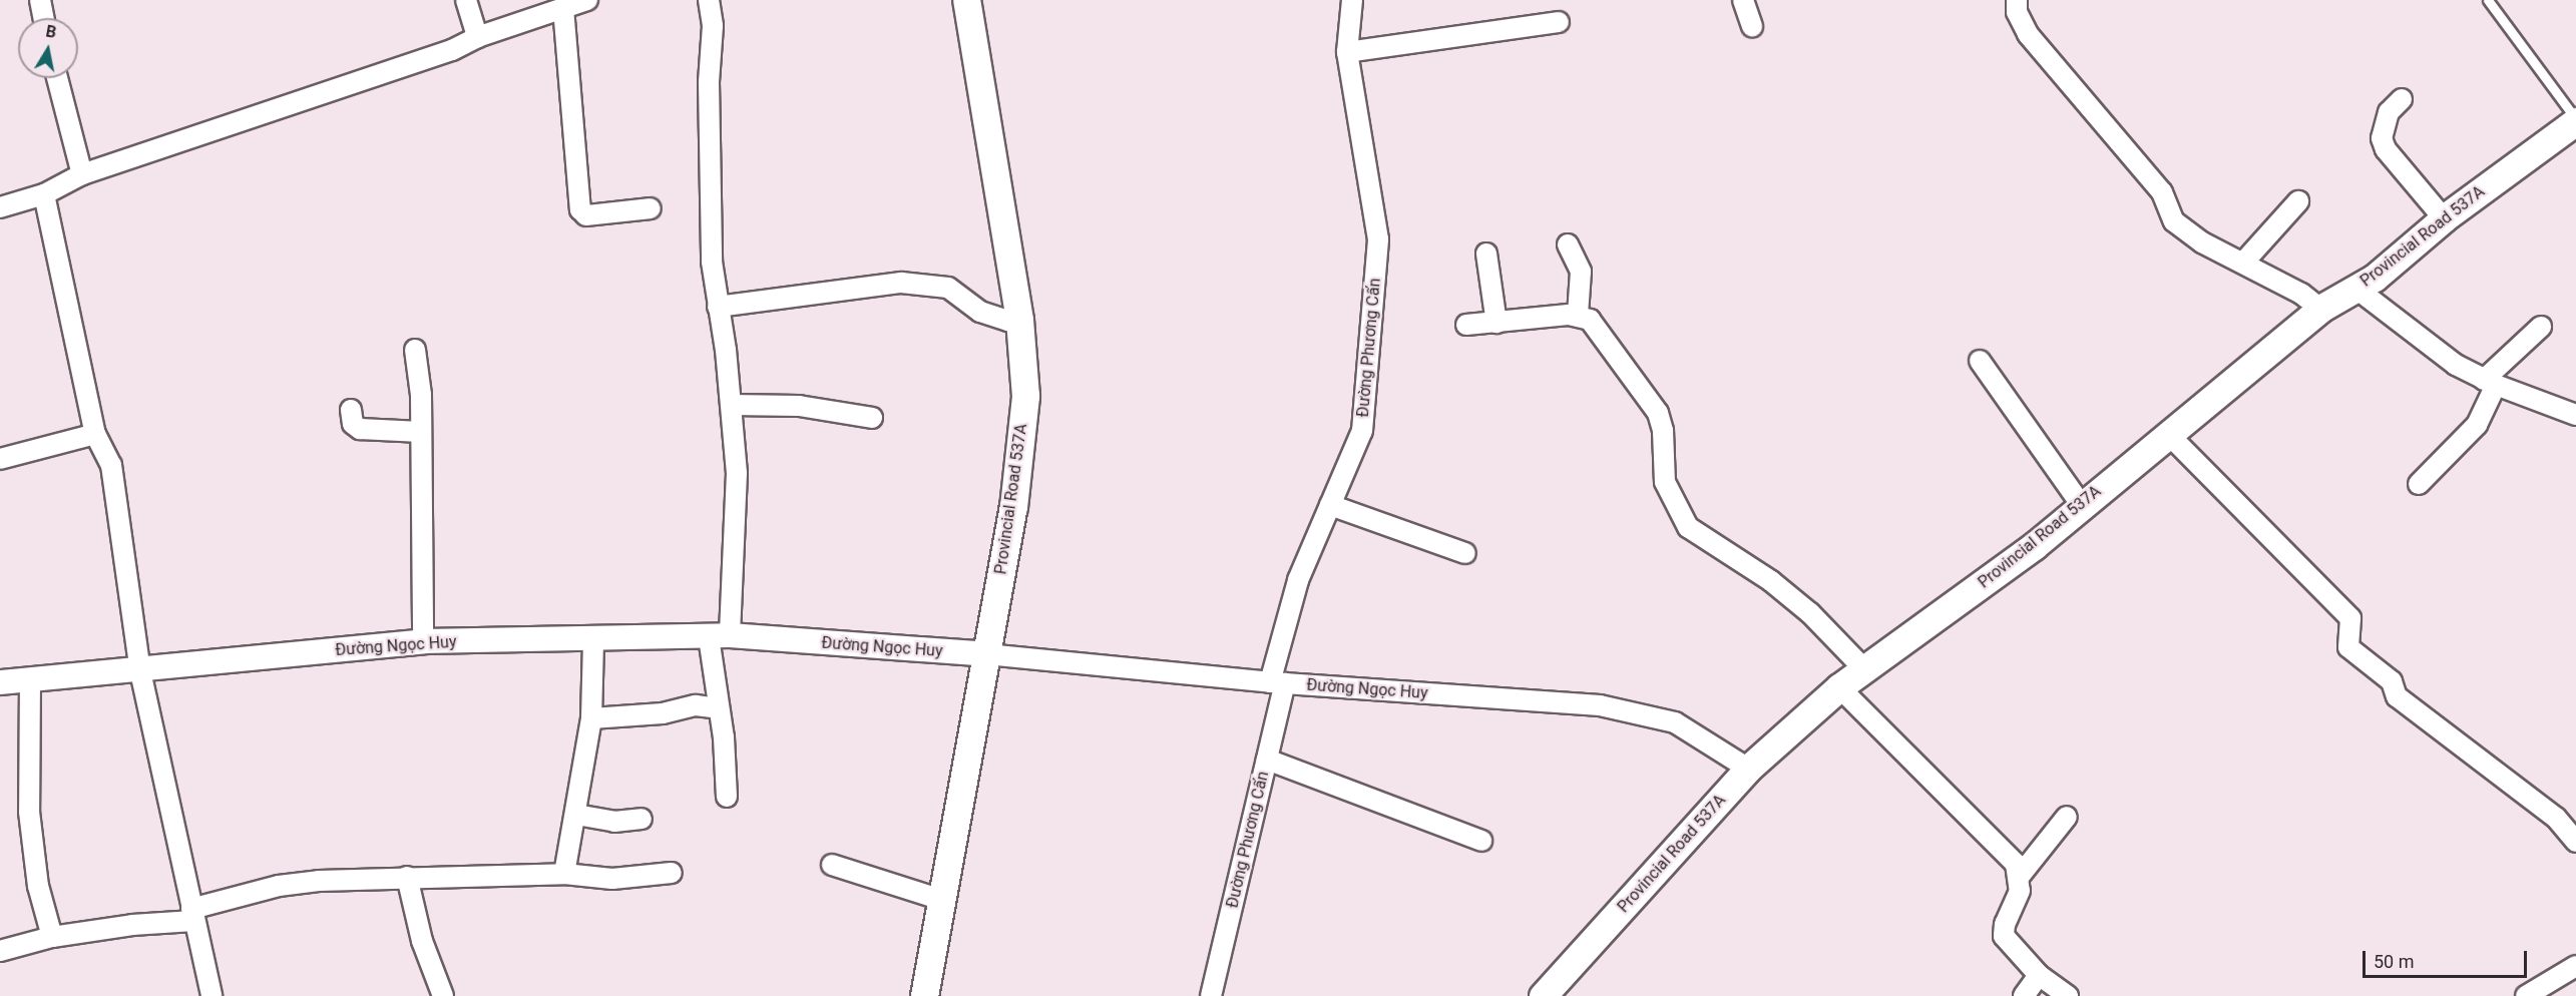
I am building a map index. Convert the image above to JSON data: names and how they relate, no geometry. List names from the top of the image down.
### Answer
{
  "streets": {
    "main road": ["Provincial Road 537A"],
    "street": ["Đường Phương Cấn", "Đường Ngọc Huy"]
  },
  "crossings": [
    ["Provincial Road 537A", "Đường Ngọc Huy"],
    ["Đường Phương Cấn", "Đường Ngọc Huy"]
  ],
  "scale_bar": "50 m",
  "north": "top"
}
